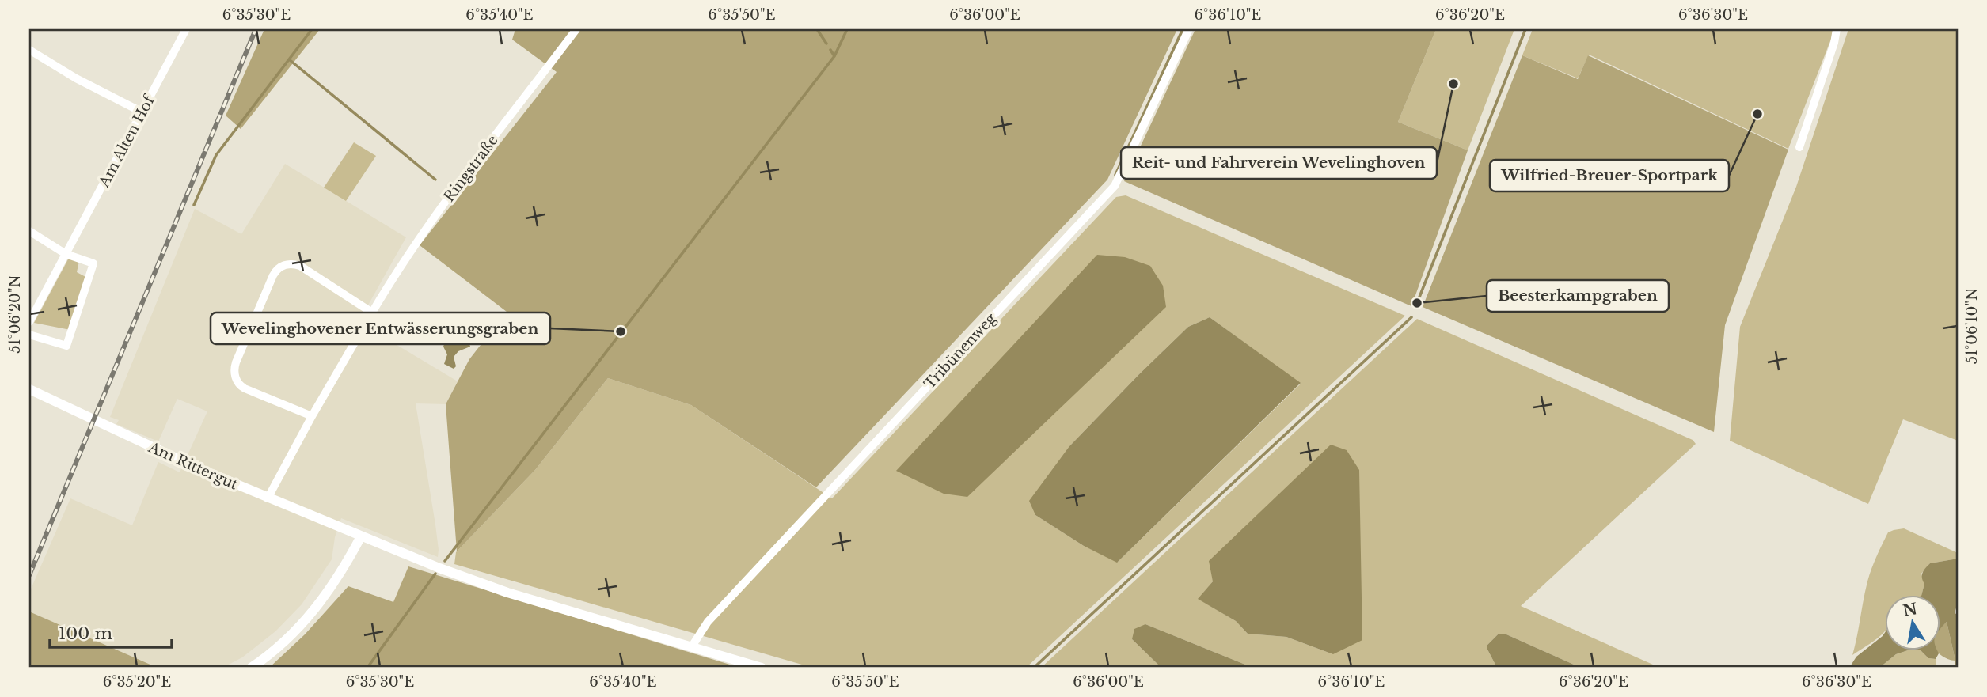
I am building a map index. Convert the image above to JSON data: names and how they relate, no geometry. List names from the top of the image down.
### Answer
{
  "streets": {
    "street": [
      "Am Alten Hof",
      "Ringstraße",
      "Tribünenweg",
      "Am Rittergut"
    ]
  },
  "crossings": [
    ["Ringstraße", "Am Rittergut"],
    ["Tribünenweg", "Am Rittergut"]
  ],
  "places": [
    "Reit- und Fahrverein Wevelinghoven",
    "Wilfried-Breuer-Sportpark",
    "Beesterkampgraben",
    "Wevelinghovener Entwässerungsgraben"
  ],
  "scale_bar": "100 m",
  "north": "top",
  "coordinates": [
    "6°35'30\"E",
    "6°35'40\"E",
    "6°35'50\"E",
    "6°36'00\"E",
    "6°36'10\"E",
    "6°36'20\"E",
    "6°36'30\"E",
    "51°06'20\"N",
    "51°06'10\"N",
    "6°35'20\"E"
  ]
}
